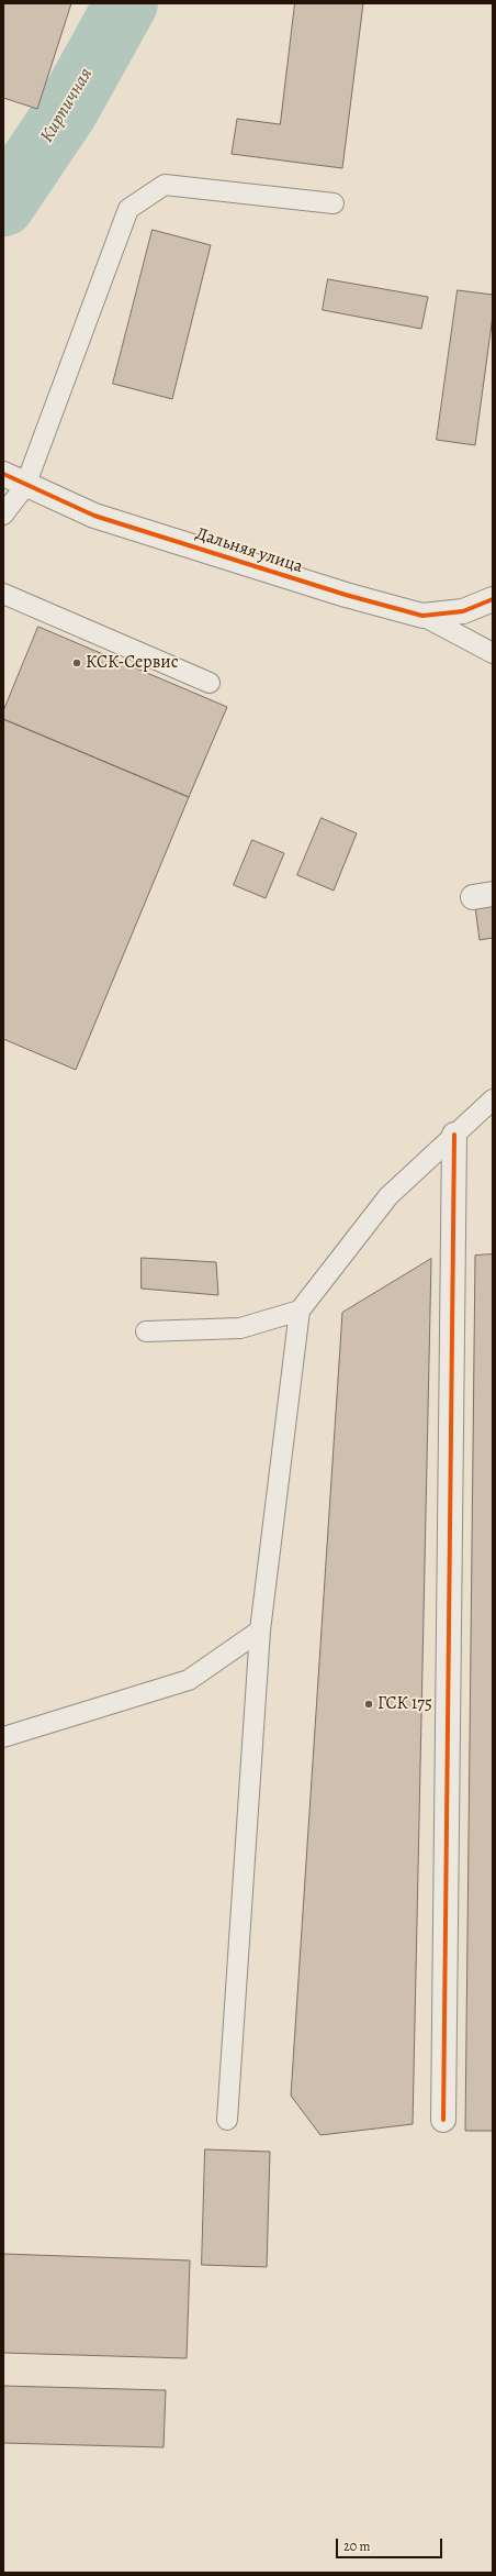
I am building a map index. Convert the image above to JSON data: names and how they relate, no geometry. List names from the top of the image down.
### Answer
{
  "streets": {
    "street": ["Дальняя улица"]
  },
  "water": ["Кирпичная"],
  "places": ["КСК-Сервис", "ГСК 175"],
  "scale_bar": "20 m"
}
